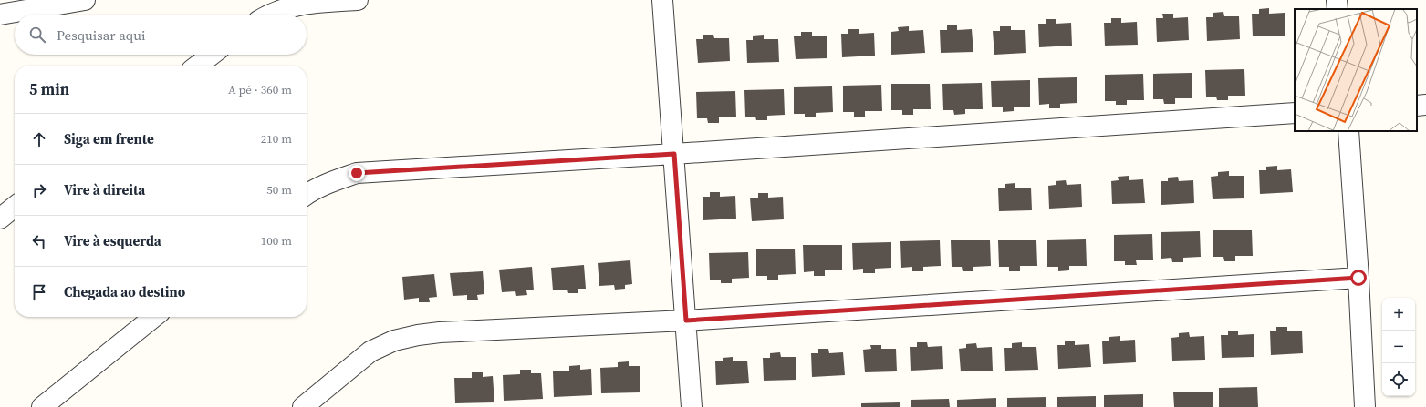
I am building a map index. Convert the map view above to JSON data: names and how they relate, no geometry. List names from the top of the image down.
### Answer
{
  "page": {
    "search": "Pesquisar aqui",
    "heading": ["5 min", "A pé · 360 m"],
    "list": [
      ["Siga em frente", "210 m"],
      ["Vire à direita", "50 m"],
      ["Vire à esquerda", "100 m"],
      "Chegada ao destino"
    ],
    "map_buttons": ["+", "−"]
  }
}
